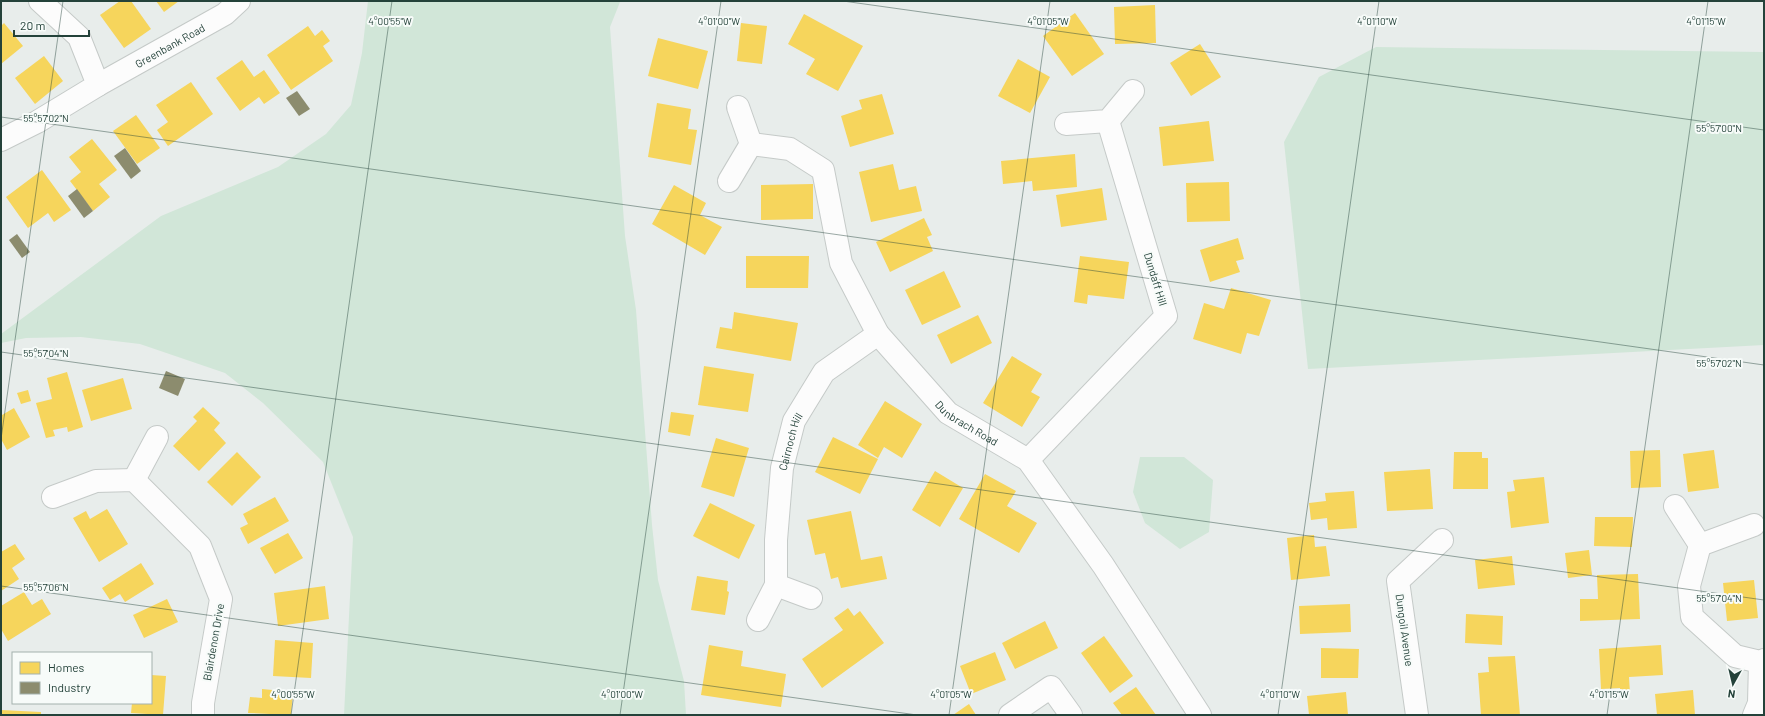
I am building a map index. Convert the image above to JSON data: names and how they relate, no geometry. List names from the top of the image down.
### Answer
{
  "streets": {
    "street": [
      "Greenbank Road",
      "Dundaff Hill",
      "Dunbrach Road",
      "Cairnoch Hill",
      "Dungoil Avenue",
      "Blairdenon Drive"
    ]
  },
  "crossings": [
    ["Dundaff Hill", "Dunbrach Road"],
    ["Dunbrach Road", "Cairnoch Hill"]
  ],
  "legend": ["Homes", "Industry"],
  "scale_bar": "20 m",
  "north": "bottom",
  "coordinates": [
    "4°00'55\"W",
    "4°01'00\"W",
    "4°01'05\"W",
    "4°01'10\"W",
    "4°01'15\"W",
    "55°57'02\"N",
    "55°57'00\"N",
    "55°57'04\"N",
    "55°57'06\"N"
  ]
}
